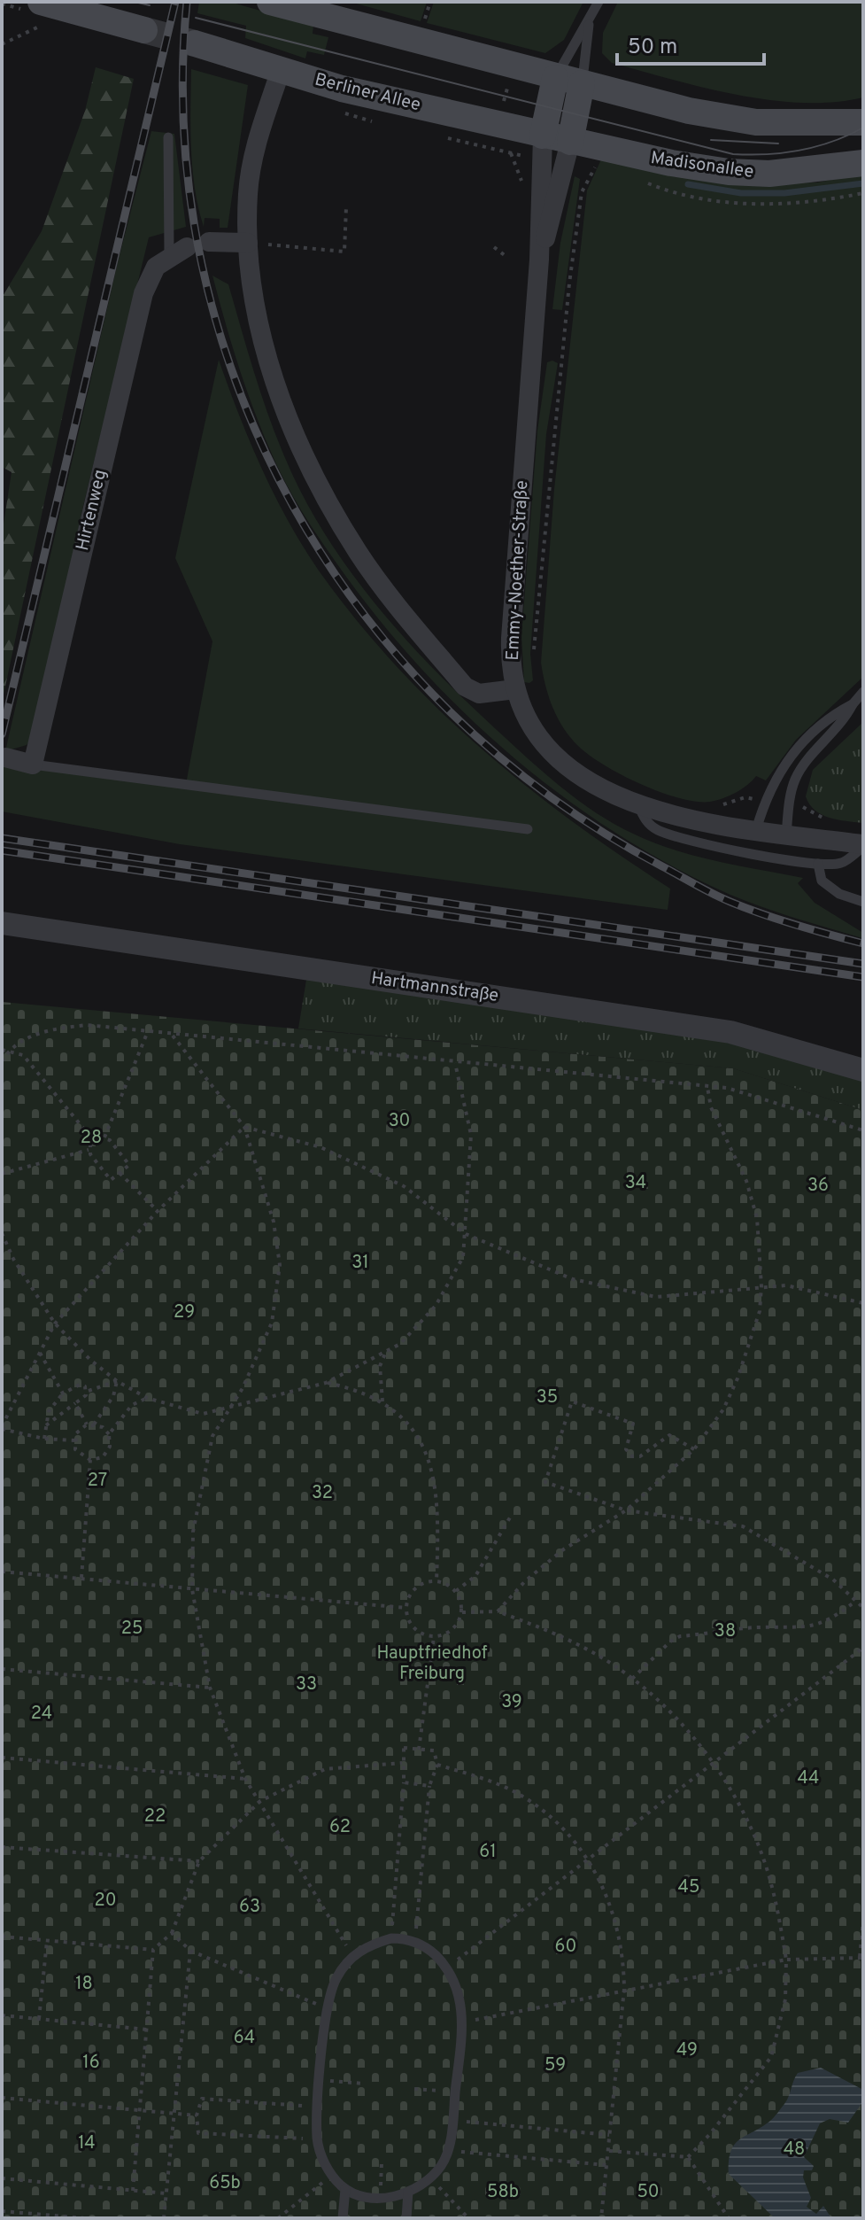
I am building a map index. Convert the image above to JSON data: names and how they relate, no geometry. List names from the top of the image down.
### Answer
{
  "streets": {
    "main road": ["Berliner Allee", "Madisonallee"],
    "street": ["Hirtenweg", "Emmy-Noether-Straße", "Hartmannstraße"]
  },
  "crossings": [
    ["Berliner Allee", "Madisonallee"],
    ["Berliner Allee", "Emmy-Noether-Straße"],
    ["Madisonallee", "Emmy-Noether-Straße"]
  ],
  "parks": [
    "30",
    "28",
    "34",
    "36",
    "31",
    "29",
    "35",
    "27",
    "32",
    "25",
    "38",
    "Hauptfriedhof Freiburg",
    "33",
    "39",
    "24",
    "44",
    "22",
    "62",
    "61",
    "45",
    "20",
    "63",
    "60",
    "18",
    "64",
    "49",
    "16",
    "59",
    "14",
    "48",
    "65b",
    "58b",
    "50"
  ],
  "scale_bar": "50 m"
}
